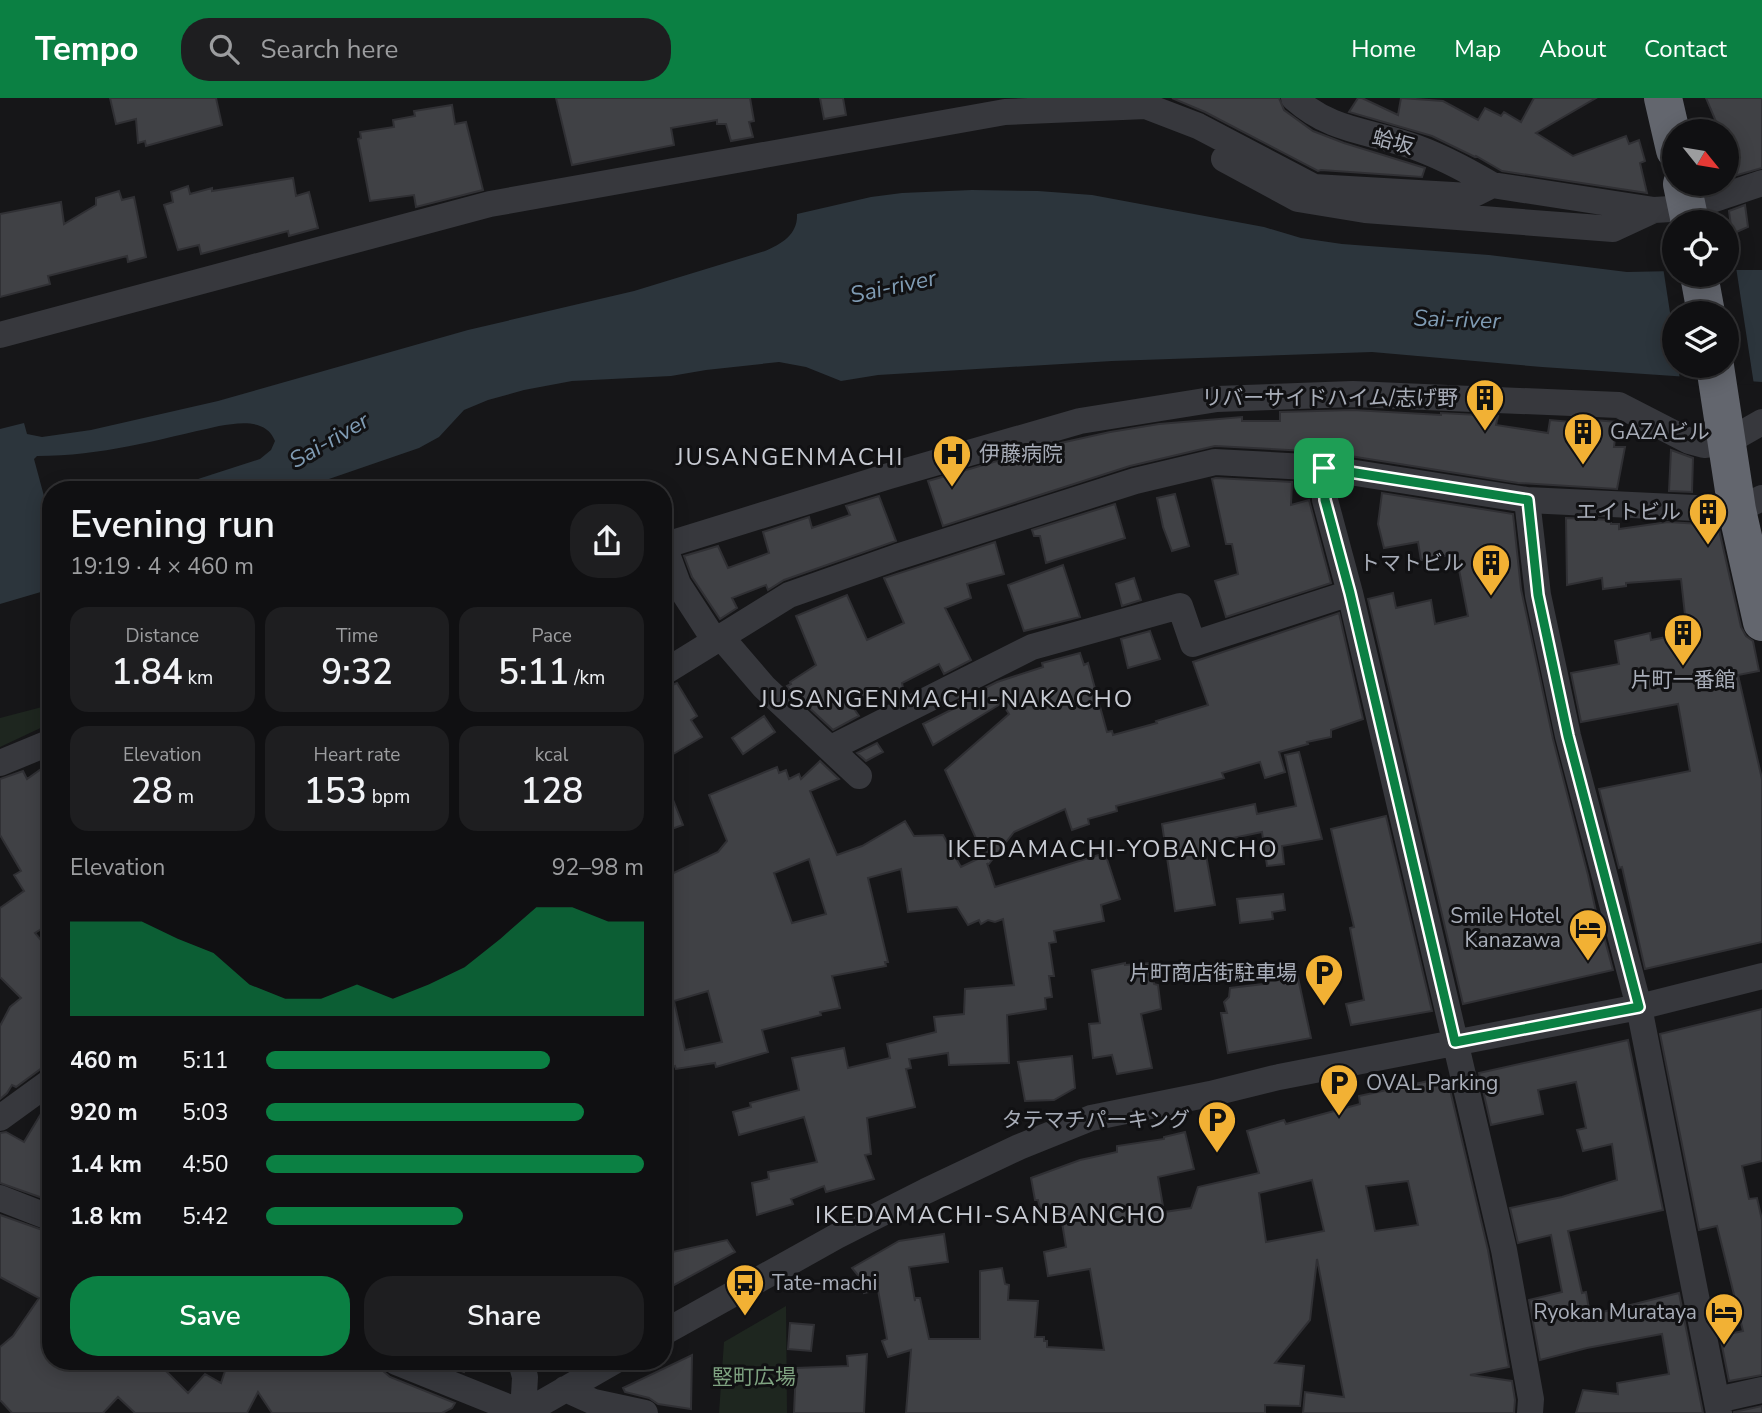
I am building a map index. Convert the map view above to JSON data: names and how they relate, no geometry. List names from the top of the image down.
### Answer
{
  "streets": {
    "street": ["蛤坂"]
  },
  "districts": [
    "JUSANGENMACHI",
    "JUSANGENMACHI-NAKACHO",
    "IKEDAMACHI-YOBANCHO",
    "IKEDAMACHI-SANBANCHO"
  ],
  "water": ["Sai-river"],
  "parks": ["竪町広場"],
  "places": {
    "building": [
      "リバーサイドハイム/志げ野",
      "GAZAビル",
      "エイトビル",
      "トマトビル",
      "片町一番館"
    ],
    "hospital": ["伊藤病院"],
    "hotel": ["Smile Hotel Kanazawa", "Ryokan Murataya"],
    "parking": ["片町商店街駐車場", "OVAL Parking", "タテマチパーキング"],
    "bus stop": ["Tate-machi"]
  },
  "north": "bottom right",
  "page": {
    "header": "Tempo",
    "search": "Search here",
    "nav": [
      "Home",
      "Map",
      "About",
      "Contact"
    ],
    "heading": ["Evening run", "19:19 · 4 × 460 m"],
    "stats": [
      ["Distance", "1.84 km"],
      ["Time", "9:32"],
      ["Pace", "5:11 /km"],
      ["Elevation", "28 m"],
      ["Heart rate", "153 bpm"],
      ["kcal", "128"]
    ],
    "chart": ["Elevation", "92–98 m"],
    "list": [
      {
        "name": "460 m",
        "note": "5:11"
      },
      {
        "name": "920 m",
        "note": "5:03"
      },
      {
        "name": "1.4 km",
        "note": "4:50"
      },
      {
        "name": "1.8 km",
        "note": "5:42"
      }
    ],
    "buttons": ["Save", "Share"]
  }
}
